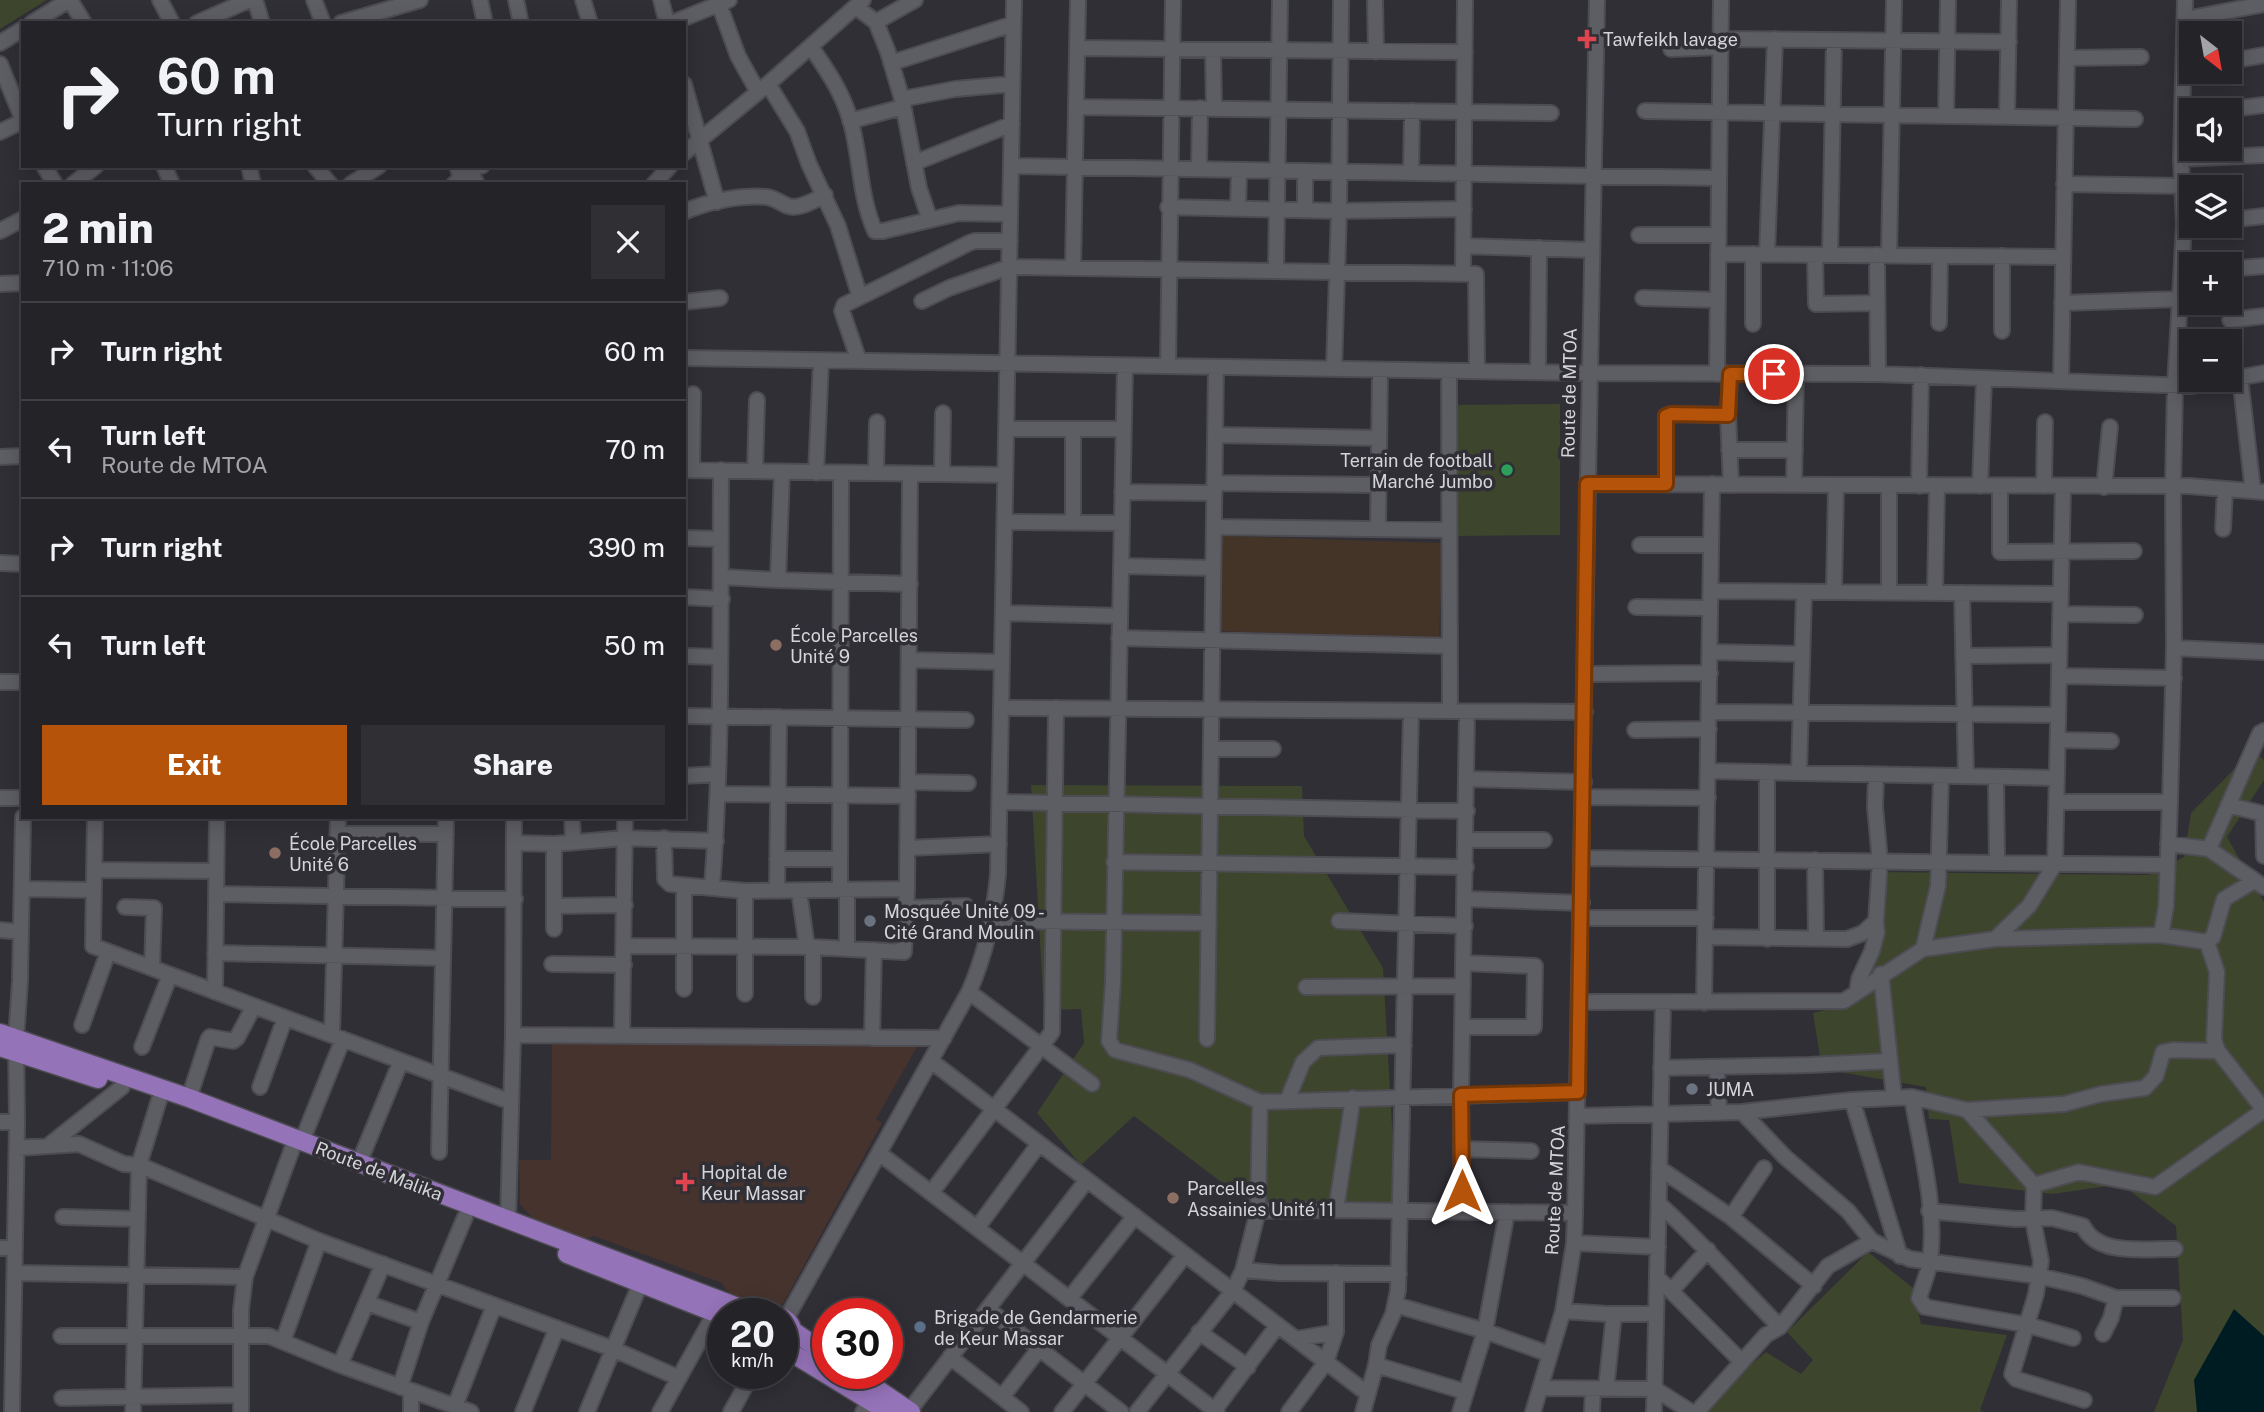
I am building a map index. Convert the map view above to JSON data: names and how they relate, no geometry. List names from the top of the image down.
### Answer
{
  "streets": {
    "main road": ["Route de Malika"],
    "street": ["Route de MTOA"]
  },
  "places": {
    "health": ["Tawfeikh lavage", "Hopital de Keur Massar"],
    "other": [
      "Terrain de football Marché Jumbo",
      "École Parcelles Unité 9",
      "École Parcelles Unité 6",
      "Mosquée Unité 09 - Cité Grand Moulin",
      "JUMA",
      "Parcelles Assainies Unité 11",
      "Brigade de Gendarmerie de Keur Massar"
    ]
  },
  "north": "bottom right",
  "page": {
    "map_buttons": ["+", "−"],
    "turn": ["60 m", "Turn right"],
    "heading": ["2 min", "710 m · 11:06"],
    "list": [
      {
        "name": "Turn right",
        "value": "60 m"
      },
      {
        "name": "Turn left",
        "note": "Route de MTOA",
        "value": "70 m"
      },
      {
        "name": "Turn right",
        "value": "390 m"
      },
      {
        "name": "Turn left",
        "value": "50 m"
      }
    ],
    "buttons": ["Exit", "Share"],
    "speed": "20 km/h",
    "limit": "30"
  }
}
